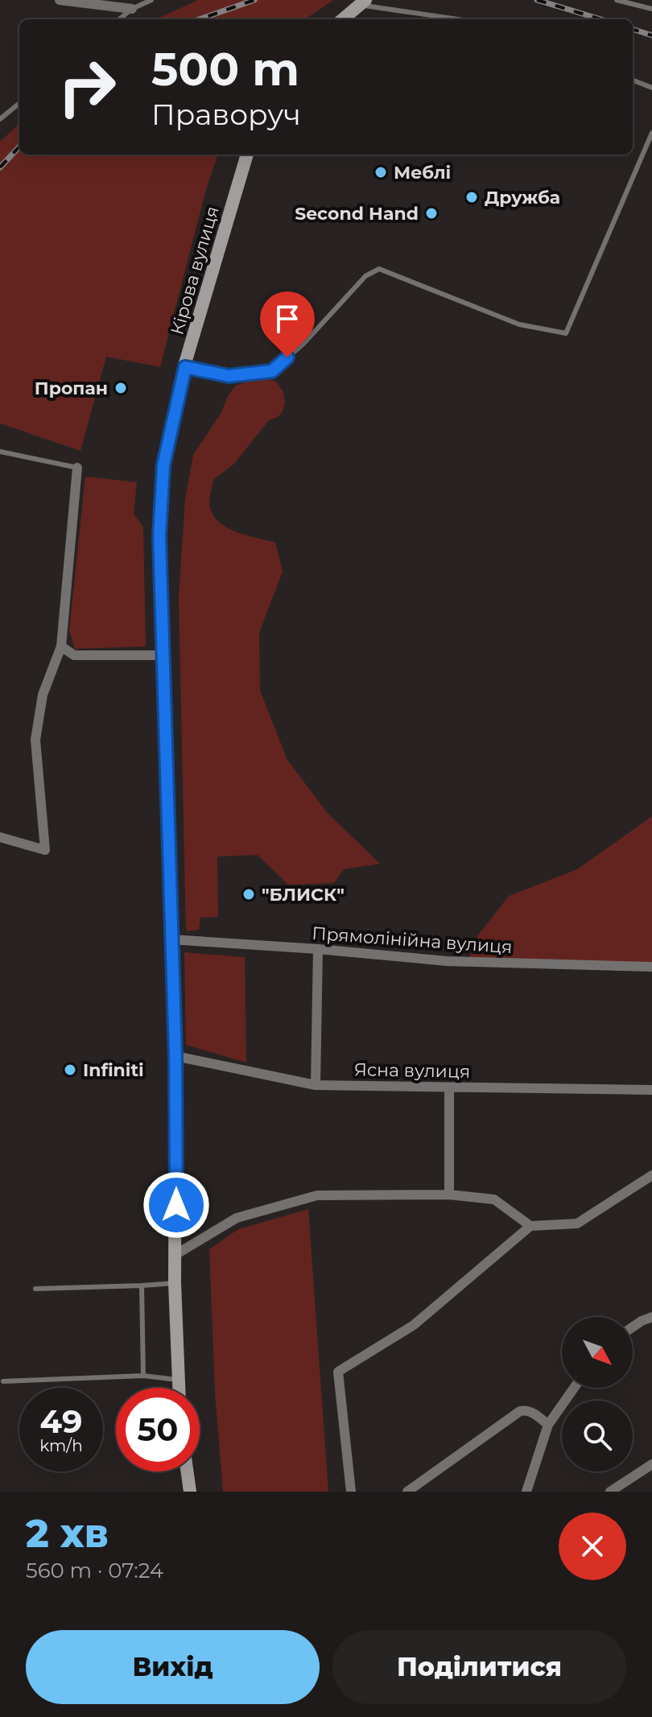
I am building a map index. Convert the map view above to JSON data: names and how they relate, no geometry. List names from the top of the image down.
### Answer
{
  "streets": {
    "main road": ["Кірова вулиця"],
    "street": ["Прямолінійна вулиця", "Ясна вулиця"]
  },
  "crossings": [
    ["Кірова вулиця", "Прямолінійна вулиця"],
    ["Кірова вулиця", "Ясна вулиця"]
  ],
  "places": [
    "Меблі",
    "Дружба",
    "Second Hand",
    "Пропан",
    "\"БЛИСК\"",
    "Infiniti"
  ],
  "north": "bottom right",
  "page": {
    "turn": ["500 m", "Праворуч"],
    "speed": "49 km/h",
    "limit": "50",
    "heading": ["2 хв", "560 m · 07:24"],
    "buttons": ["Вихід", "Поділитися"]
  }
}
